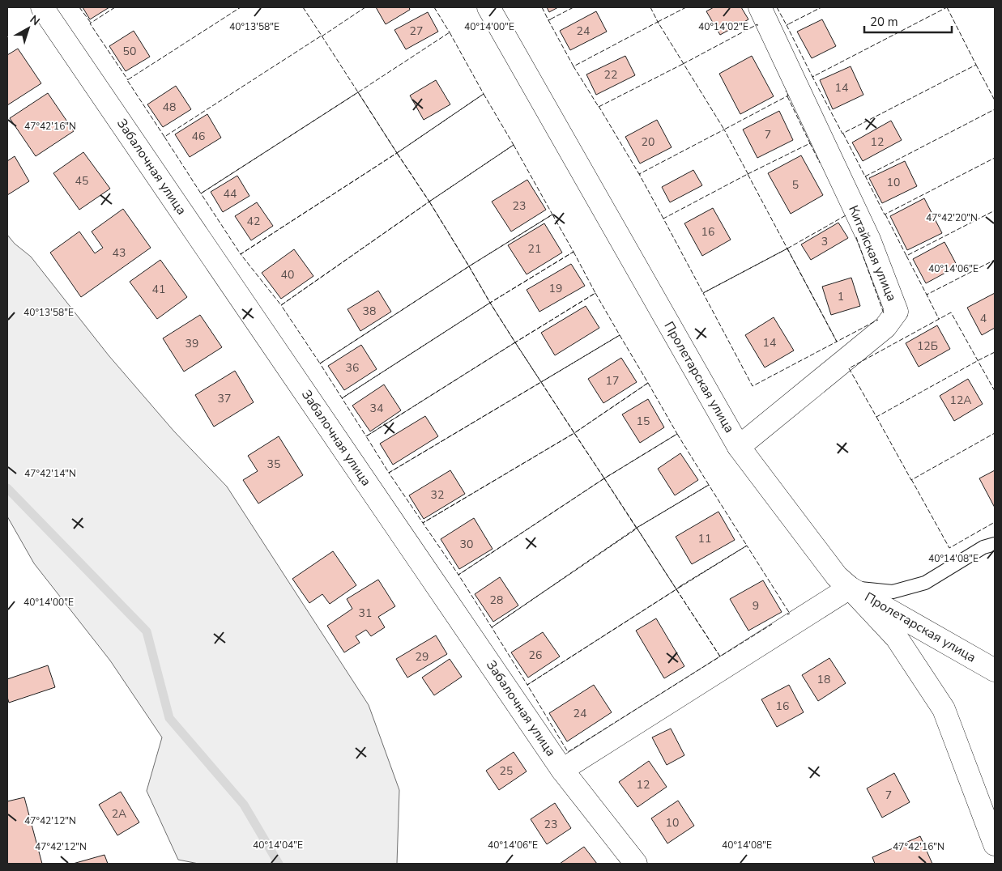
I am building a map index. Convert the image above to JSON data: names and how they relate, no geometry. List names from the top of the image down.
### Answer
{
  "streets": {
    "street": ["Забалочная улица", "Китайская улица", "Пролетарская улица"]
  },
  "crossings": [
    ["Китайская улица", "Пролетарская улица"]
  ],
  "house_numbers": [
    "27",
    "24",
    "50",
    "22",
    "14",
    "48",
    "7",
    "46",
    "20",
    "12",
    "45",
    "10",
    "5",
    "44",
    "23",
    "42",
    "16",
    "3",
    "21",
    "43",
    "40",
    "19",
    "41",
    "1",
    "38",
    "4",
    "14",
    "39",
    "12Б",
    "36",
    "17",
    "37",
    "12А",
    "34",
    "15",
    "35",
    "32",
    "11",
    "30",
    "28",
    "9",
    "31",
    "26",
    "29",
    "18",
    "16",
    "24",
    "25",
    "12",
    "7",
    "2А",
    "10",
    "23"
  ],
  "scale_bar": "20 m",
  "north": "top right",
  "coordinates": [
    "40°14'00\"E",
    "40°13'58\"E",
    "40°14'02\"E",
    "47°42'16\"N",
    "47°42'20\"N",
    "40°14'06\"E",
    "47°42'14\"N",
    "40°14'08\"E",
    "47°42'12\"N",
    "40°14'04\"E"
  ]
}
